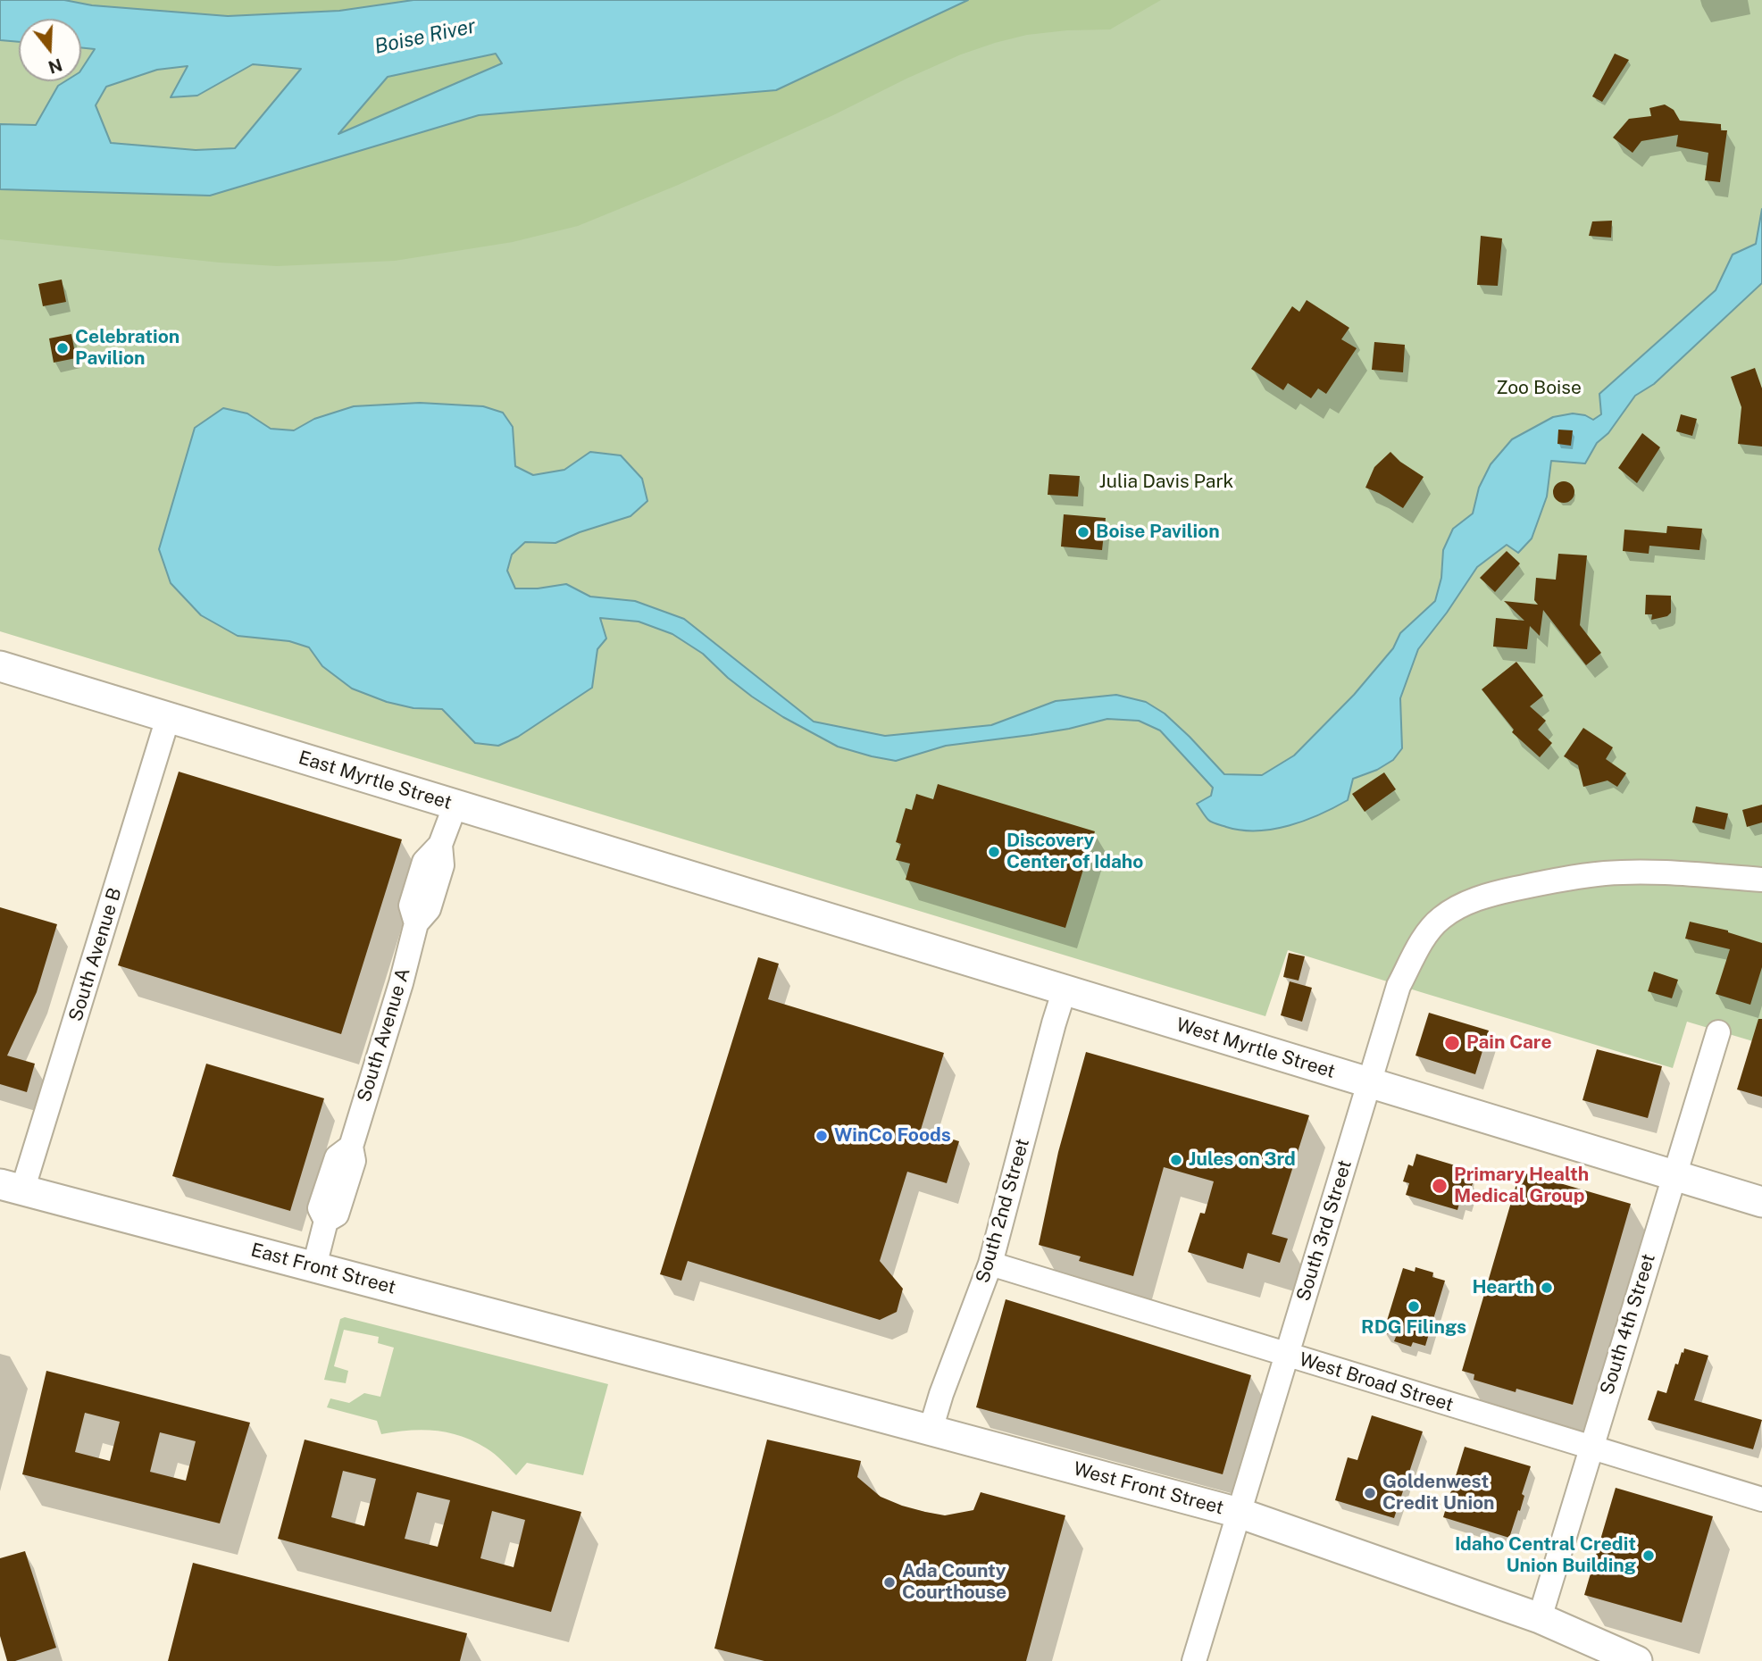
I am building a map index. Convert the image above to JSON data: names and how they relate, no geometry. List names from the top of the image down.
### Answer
{
  "streets": {
    "main road": [
      "East Myrtle Street",
      "West Myrtle Street",
      "East Front Street",
      "West Front Street"
    ],
    "street": [
      "South Avenue B",
      "South Avenue A",
      "South 2nd Street",
      "South 3rd Street",
      "South 4th Street",
      "West Broad Street"
    ]
  },
  "crossings": [
    ["East Myrtle Street", "South Avenue B"],
    ["East Myrtle Street", "South Avenue A"],
    ["East Myrtle Street", "West Myrtle Street"],
    ["South Avenue B", "East Front Street"],
    ["South Avenue A", "East Front Street"],
    ["West Myrtle Street", "South 2nd Street"],
    ["West Myrtle Street", "South 3rd Street"],
    ["West Myrtle Street", "South 4th Street"],
    ["South 2nd Street", "West Broad Street"],
    ["South 2nd Street", "West Front Street"],
    ["South 3rd Street", "West Broad Street"],
    ["South 3rd Street", "West Front Street"],
    ["East Front Street", "West Front Street"],
    ["South 4th Street", "West Broad Street"],
    ["South 4th Street", "West Front Street"]
  ],
  "water": ["Boise River"],
  "parks": ["Zoo Boise", "Julia Davis Park"],
  "places": [
    "Celebration Pavilion",
    "Boise Pavilion",
    "Discovery Center of Idaho",
    "Pain Care",
    "WinCo Foods",
    "Jules on 3rd",
    "Primary Health Medical Group",
    "Hearth",
    "RDG Filings",
    "Goldenwest Credit Union",
    "Idaho Central Credit Union Building",
    "Ada County Courthouse"
  ],
  "north": "bottom"
}
